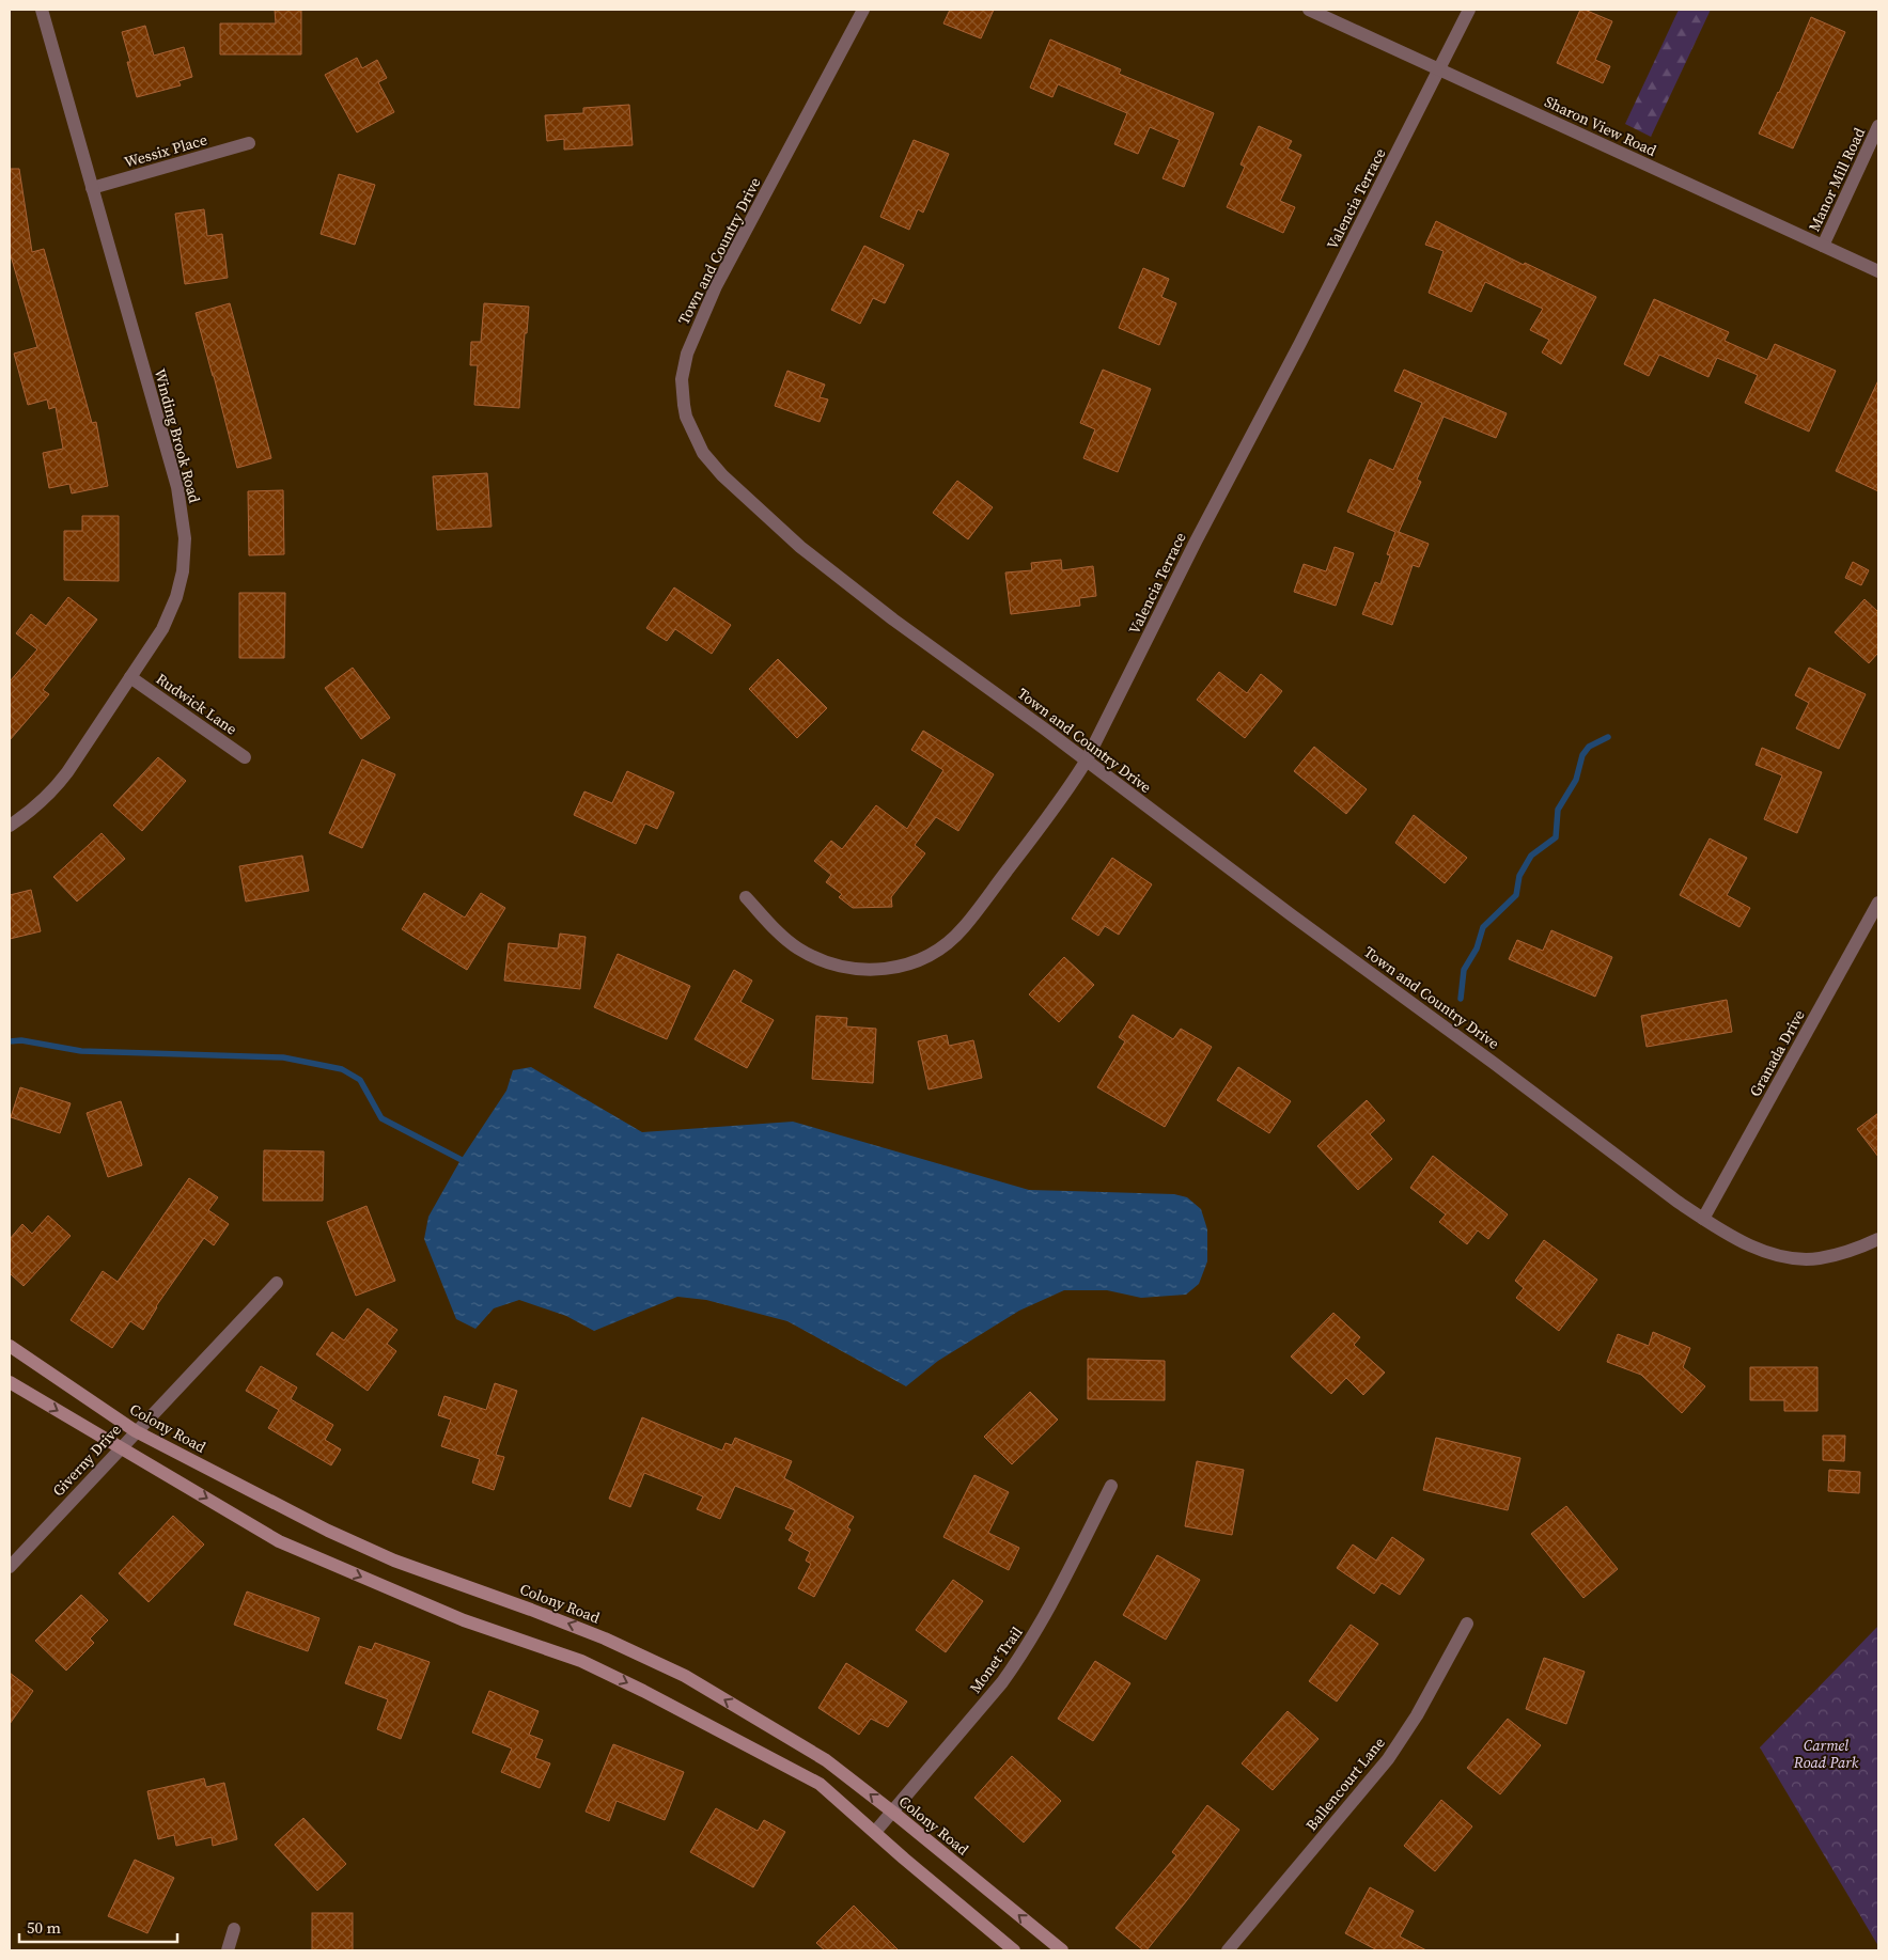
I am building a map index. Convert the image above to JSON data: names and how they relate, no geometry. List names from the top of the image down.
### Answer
{
  "streets": {
    "main road": ["Colony Road"],
    "street": [
      "Sharon View Road",
      "Wessix Place",
      "Manor Mill Road",
      "Valencia Terrace",
      "Town and Country Drive",
      "Winding Brook Road",
      "Rudwick Lane",
      "Granada Drive",
      "Giverny Drive",
      "Monet Trail",
      "Ballencourt Lane"
    ]
  },
  "crossings": [
    ["Sharon View Road", "Manor Mill Road"],
    ["Sharon View Road", "Valencia Terrace"],
    ["Wessix Place", "Winding Brook Road"],
    ["Valencia Terrace", "Town and Country Drive"],
    ["Town and Country Drive", "Granada Drive"],
    ["Winding Brook Road", "Rudwick Lane"],
    ["Colony Road", "Giverny Drive"],
    ["Colony Road", "Monet Trail"]
  ],
  "parks": ["Carmel Road Park"],
  "scale_bar": "50 m"
}
